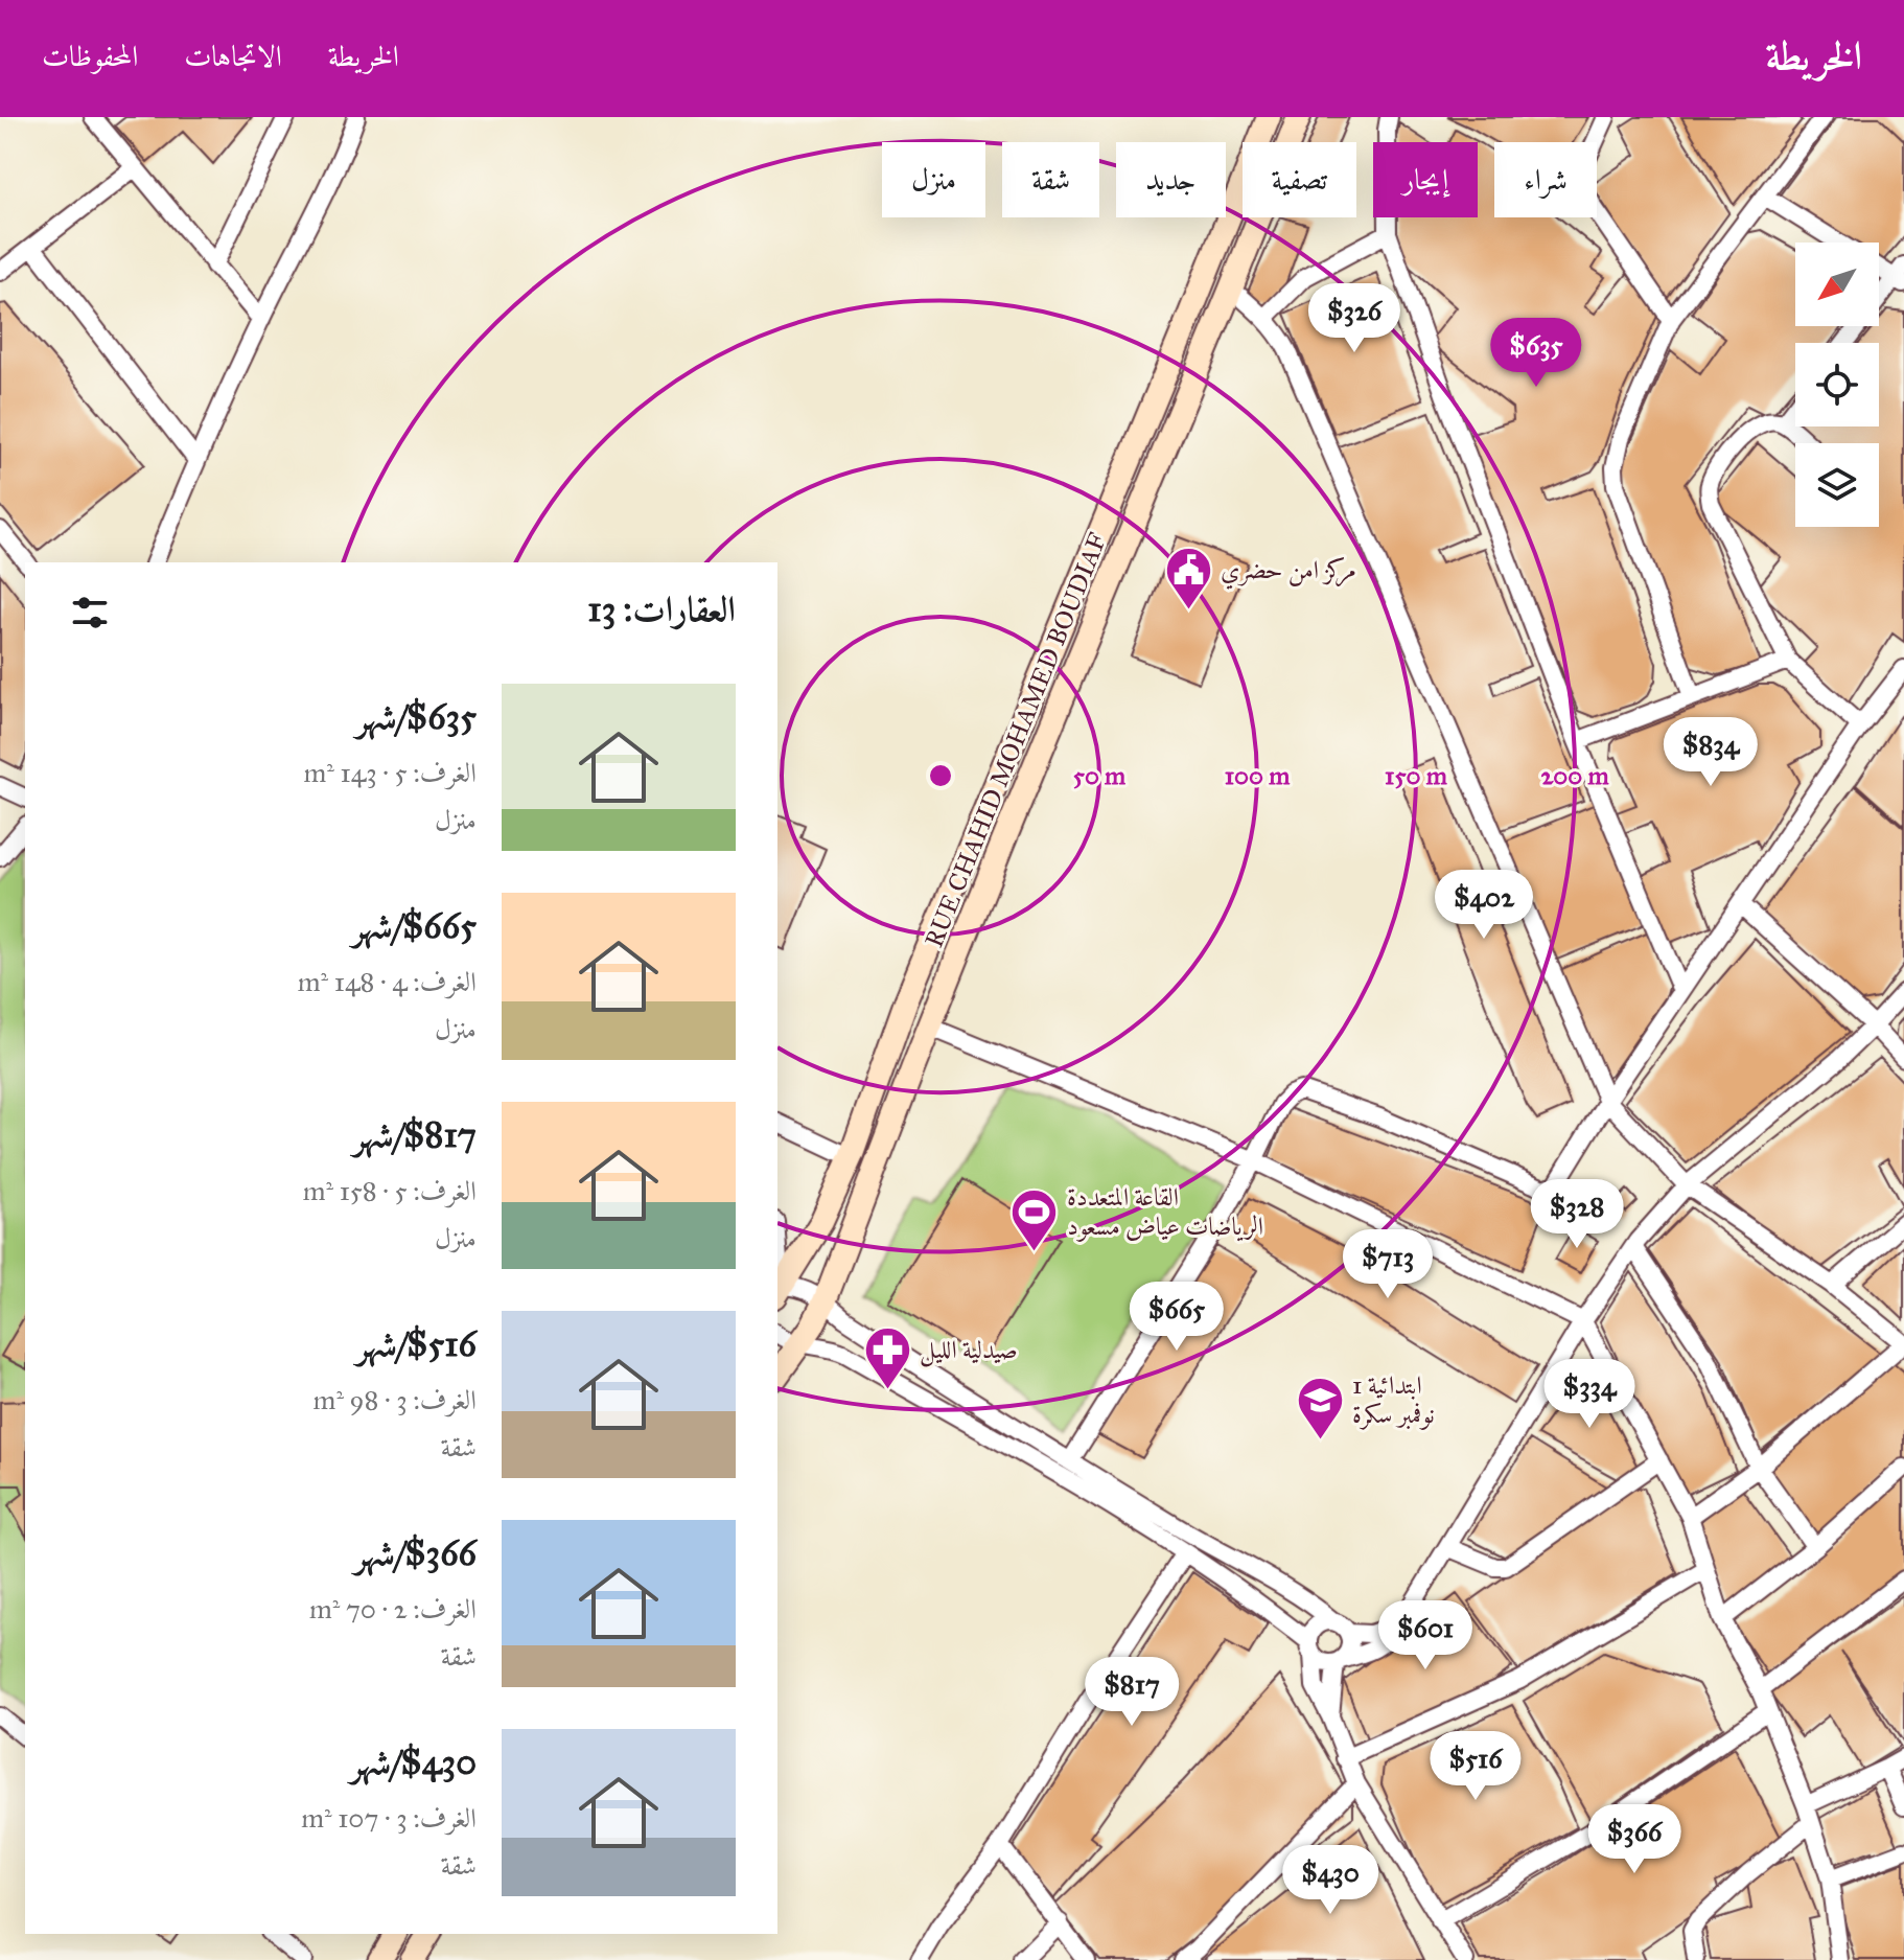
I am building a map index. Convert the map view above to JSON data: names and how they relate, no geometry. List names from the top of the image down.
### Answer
{
  "streets": {
    "main road": ["RUE CHAHID MOHAMED BOUDIAF"]
  },
  "places": {
    "public building": ["مركز امن حضري"],
    "sports": ["القاعة المتعددة الرياضات عياض مسعود"],
    "pharmacy": ["صيدلية الليل"],
    "school or university": ["ابتدائية 1 نوفمبر سكرة"]
  },
  "north": "bottom left",
  "page": {
    "header": "الخريطة",
    "nav": ["الخريطة", "الاتجاهات", "المحفوظات"],
    "chip": [
      "شراء",
      "إيجار",
      "تصفية",
      "جديد",
      "شقة",
      "منزل"
    ],
    "price": [
      "$326",
      "$635",
      "$834",
      "$402",
      "$328",
      "$713",
      "$665",
      "$334",
      "$601",
      "$817",
      "$516",
      "$366",
      "$430"
    ],
    "heading": "العقارات: 13",
    "list": [
      {
        "name": "$635/شهر",
        "note": "الغرف: 5 · 143 m² · منزل"
      },
      {
        "name": "$665/شهر",
        "note": "الغرف: 4 · 148 m² · منزل"
      },
      {
        "name": "$817/شهر",
        "note": "الغرف: 5 · 158 m² · منزل"
      },
      {
        "name": "$516/شهر",
        "note": "الغرف: 3 · 98 m² · شقة"
      },
      {
        "name": "$366/شهر",
        "note": "الغرف: 2 · 70 m² · شقة"
      },
      {
        "name": "$430/شهر",
        "note": "الغرف: 3 · 107 m² · شقة"
      }
    ]
  },
  "rings": [
    "50 m",
    "100 m",
    "150 m",
    "200 m"
  ]
}
